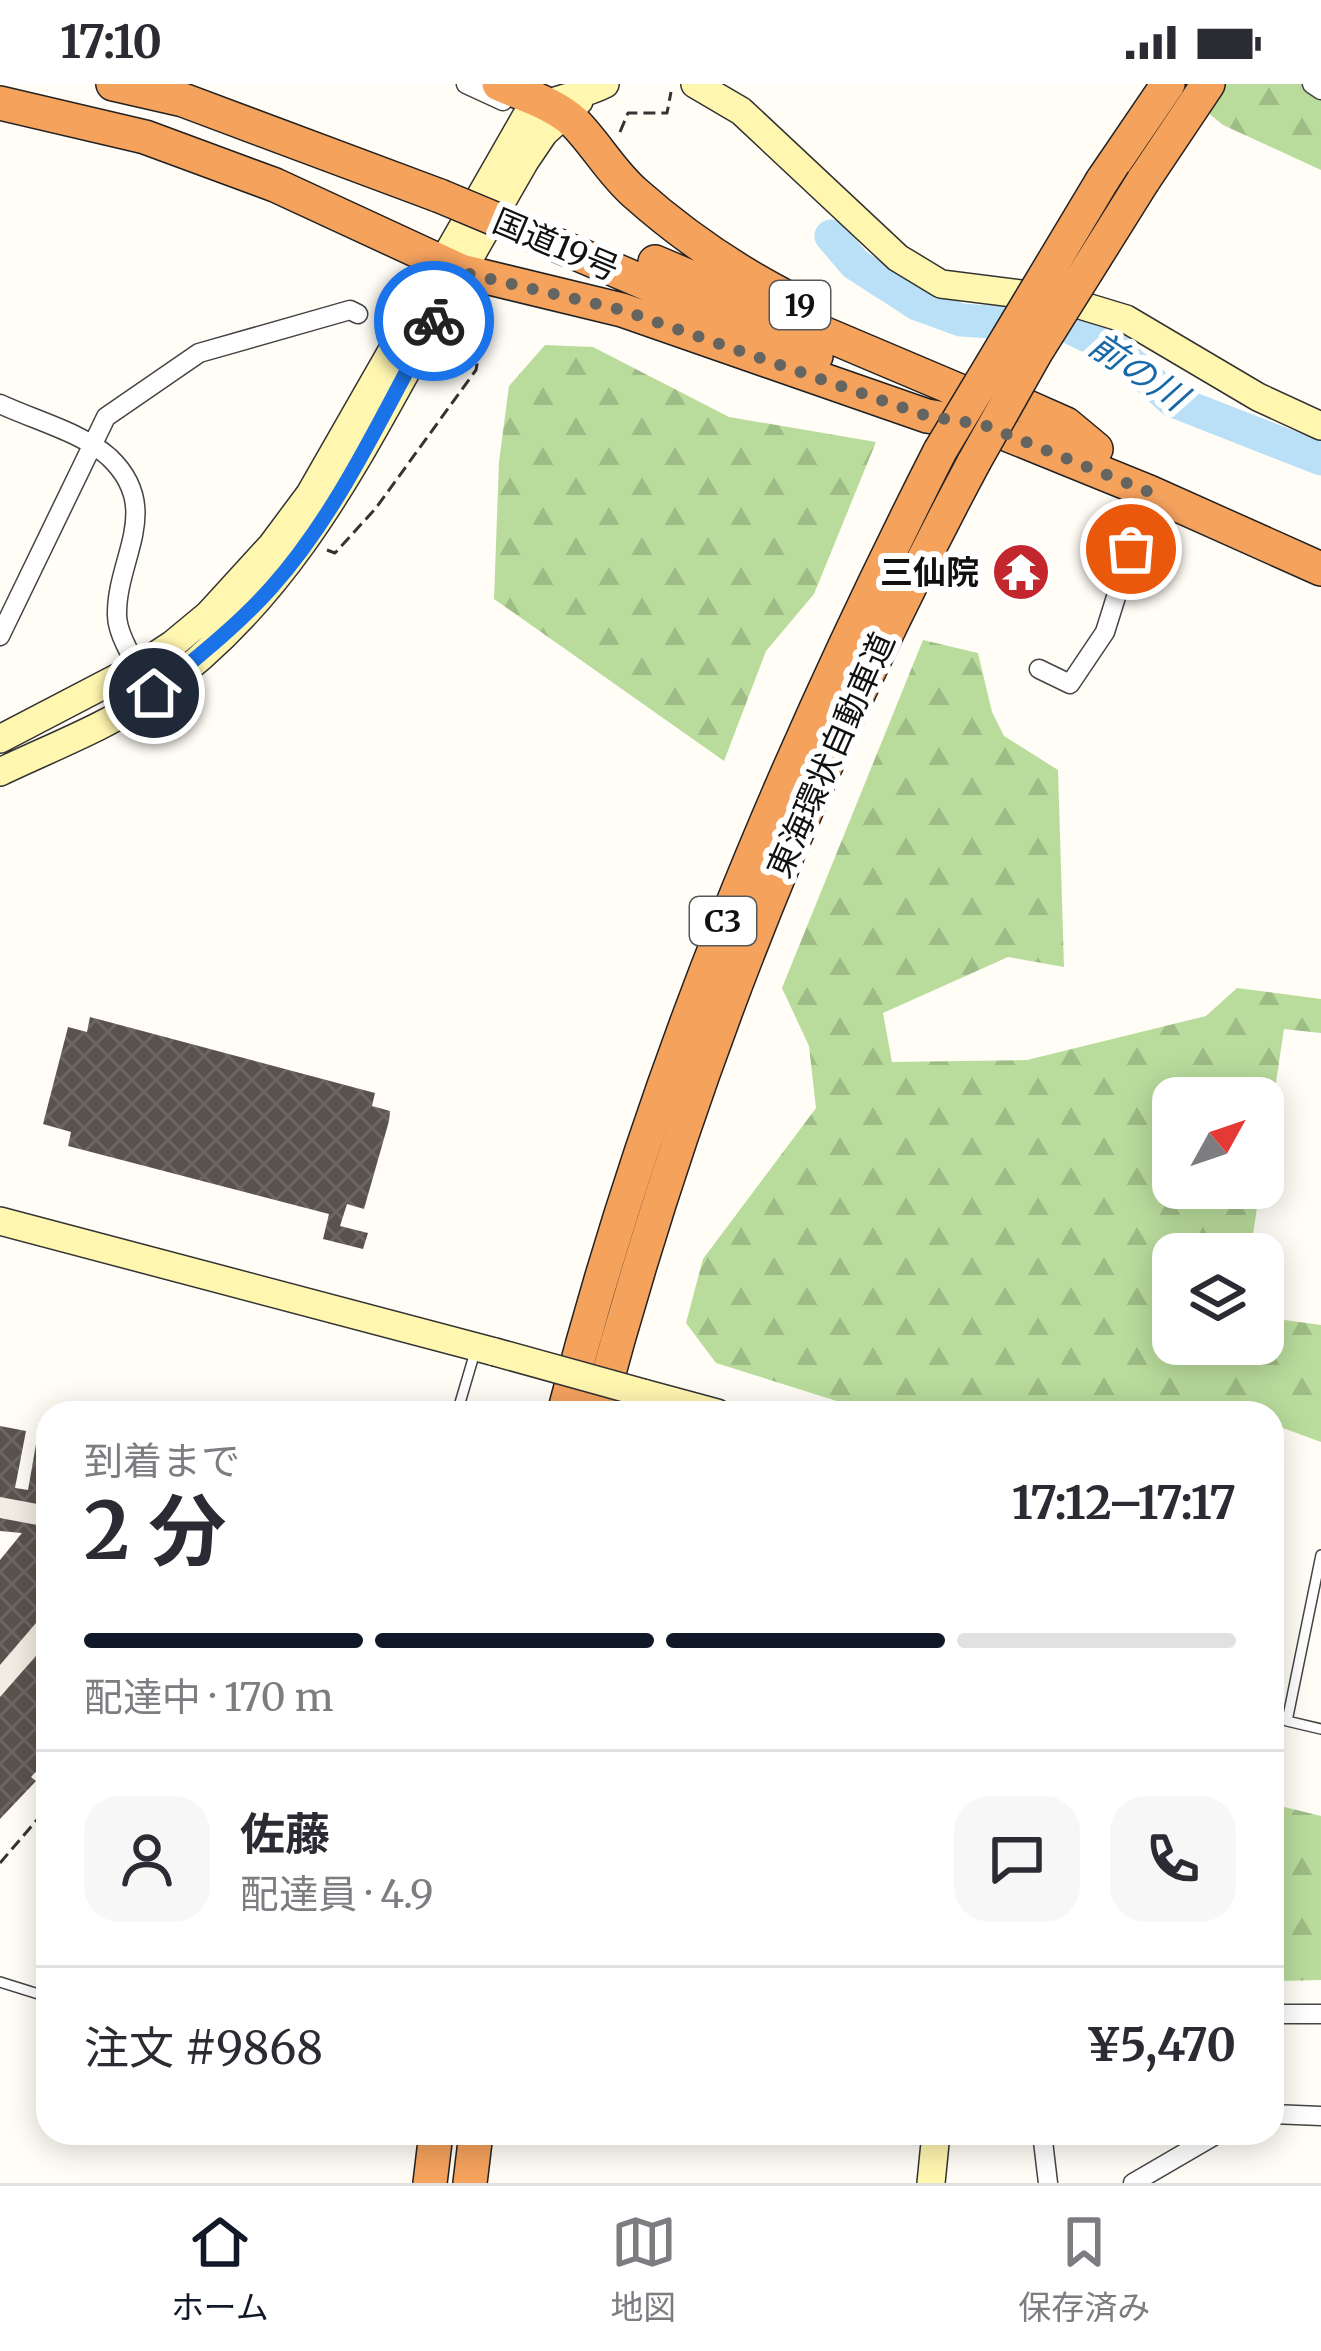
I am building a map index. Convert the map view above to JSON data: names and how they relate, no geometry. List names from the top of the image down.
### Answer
{
  "streets": {
    "highway": [
      "国道19号",
      "19",
      "東海環状自動車道",
      "C3"
    ]
  },
  "crossings": [
    ["国道19号", "19"]
  ],
  "water": ["前の川"],
  "places": {
    "temple": ["三仙院"]
  },
  "north": "top right",
  "page": {
    "status": "17:10",
    "heading": ["2 分", "到着まで", "17:12–17:17"],
    "panel": [
      "佐藤",
      "配達員 · 4.9",
      "注文 #9868",
      "¥5,470"
    ],
    "bar": "配達中 · 170 m",
    "tabs": ["ホーム", "地図", "保存済み"]
  }
}
